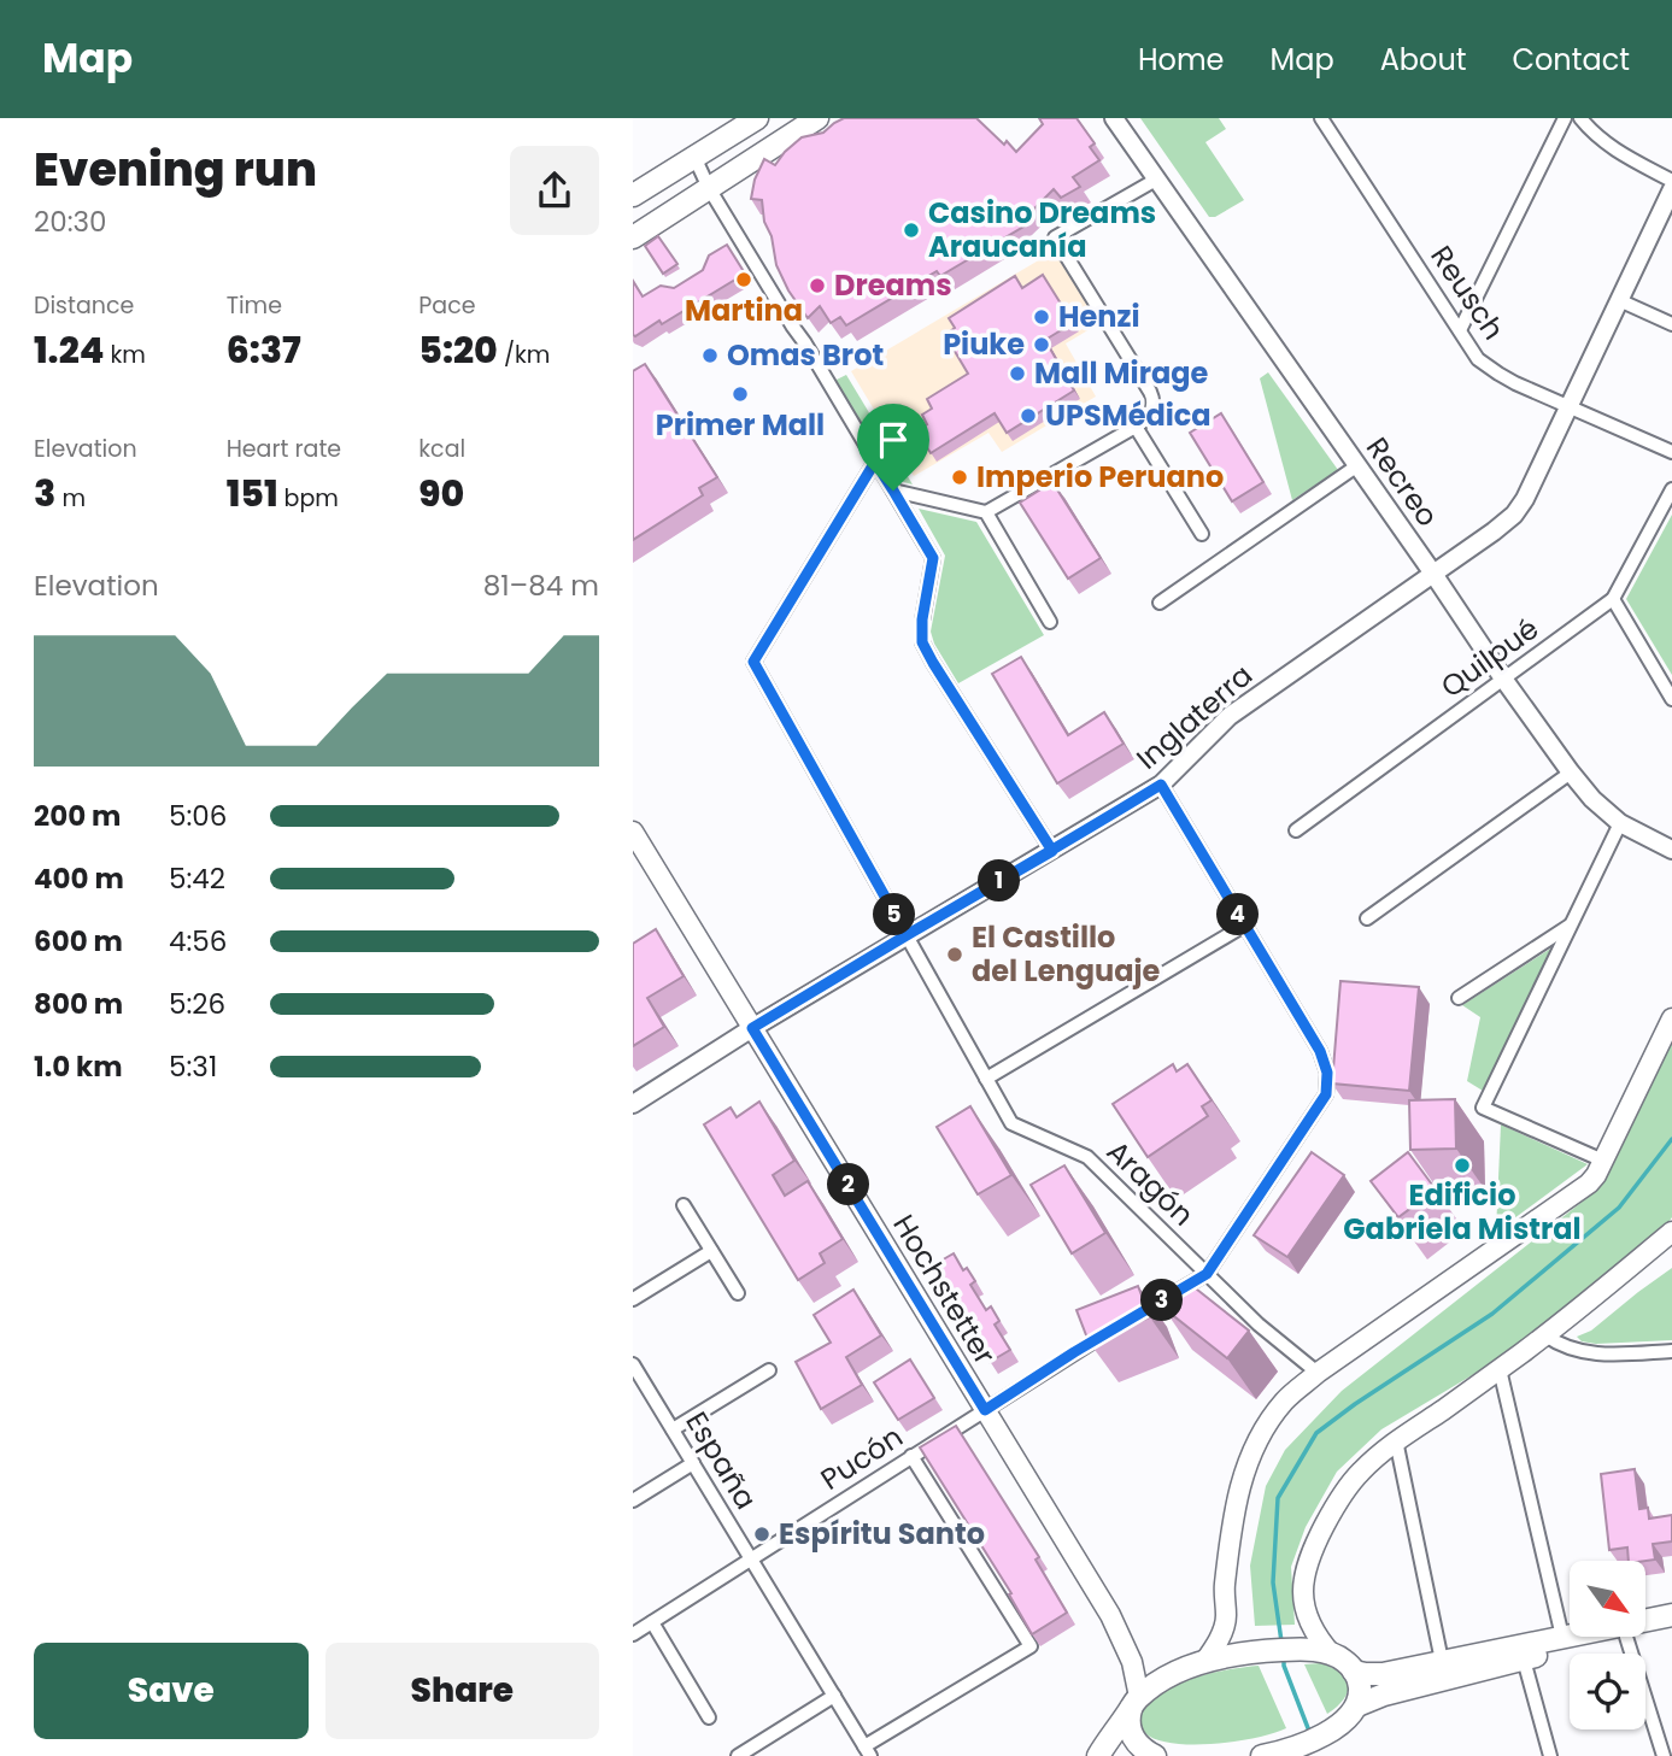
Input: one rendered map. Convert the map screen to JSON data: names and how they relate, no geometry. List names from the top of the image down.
{
  "streets": {
    "main road": ["Hochstetter"],
    "street": [
      "Reusch",
      "Recreo",
      "Quilpué",
      "Inglaterra",
      "Aragón",
      "Pucón",
      "España"
    ]
  },
  "crossings": [
    ["Reusch", "Inglaterra"],
    ["Recreo", "Quilpué"],
    ["Recreo", "Inglaterra"],
    ["Inglaterra", "Aragón"],
    ["Inglaterra", "Hochstetter"],
    ["Hochstetter", "Pucón"],
    ["Pucón", "España"]
  ],
  "places": [
    "Casino Dreams Araucanía",
    "Martina",
    "Dreams",
    "Henzi",
    "Piuke",
    "Omas Brot",
    "Mall Mirage",
    "Primer Mall",
    "UPSMédica",
    "Imperio Peruano",
    "El Castillo del Lenguaje",
    "Edificio Gabriela Mistral",
    "Espíritu Santo"
  ],
  "north": "bottom right",
  "page": {
    "header": "Map",
    "nav": [
      "Home",
      "Map",
      "About",
      "Contact"
    ],
    "heading": ["Evening run", "20:30"],
    "stats": [
      ["Distance", "1.24 km"],
      ["Time", "6:37"],
      ["Pace", "5:20 /km"],
      ["Elevation", "3 m"],
      ["Heart rate", "151 bpm"],
      ["kcal", "90"]
    ],
    "chart": ["Elevation", "81–84 m"],
    "list": [
      {
        "name": "200 m",
        "note": "5:06"
      },
      {
        "name": "400 m",
        "note": "5:42"
      },
      {
        "name": "600 m",
        "note": "4:56"
      },
      {
        "name": "800 m",
        "note": "5:26"
      },
      {
        "name": "1.0 km",
        "note": "5:31"
      }
    ],
    "pins": [
      "1",
      "4",
      "5",
      "2",
      "3"
    ],
    "buttons": ["Save", "Share"]
  }
}
